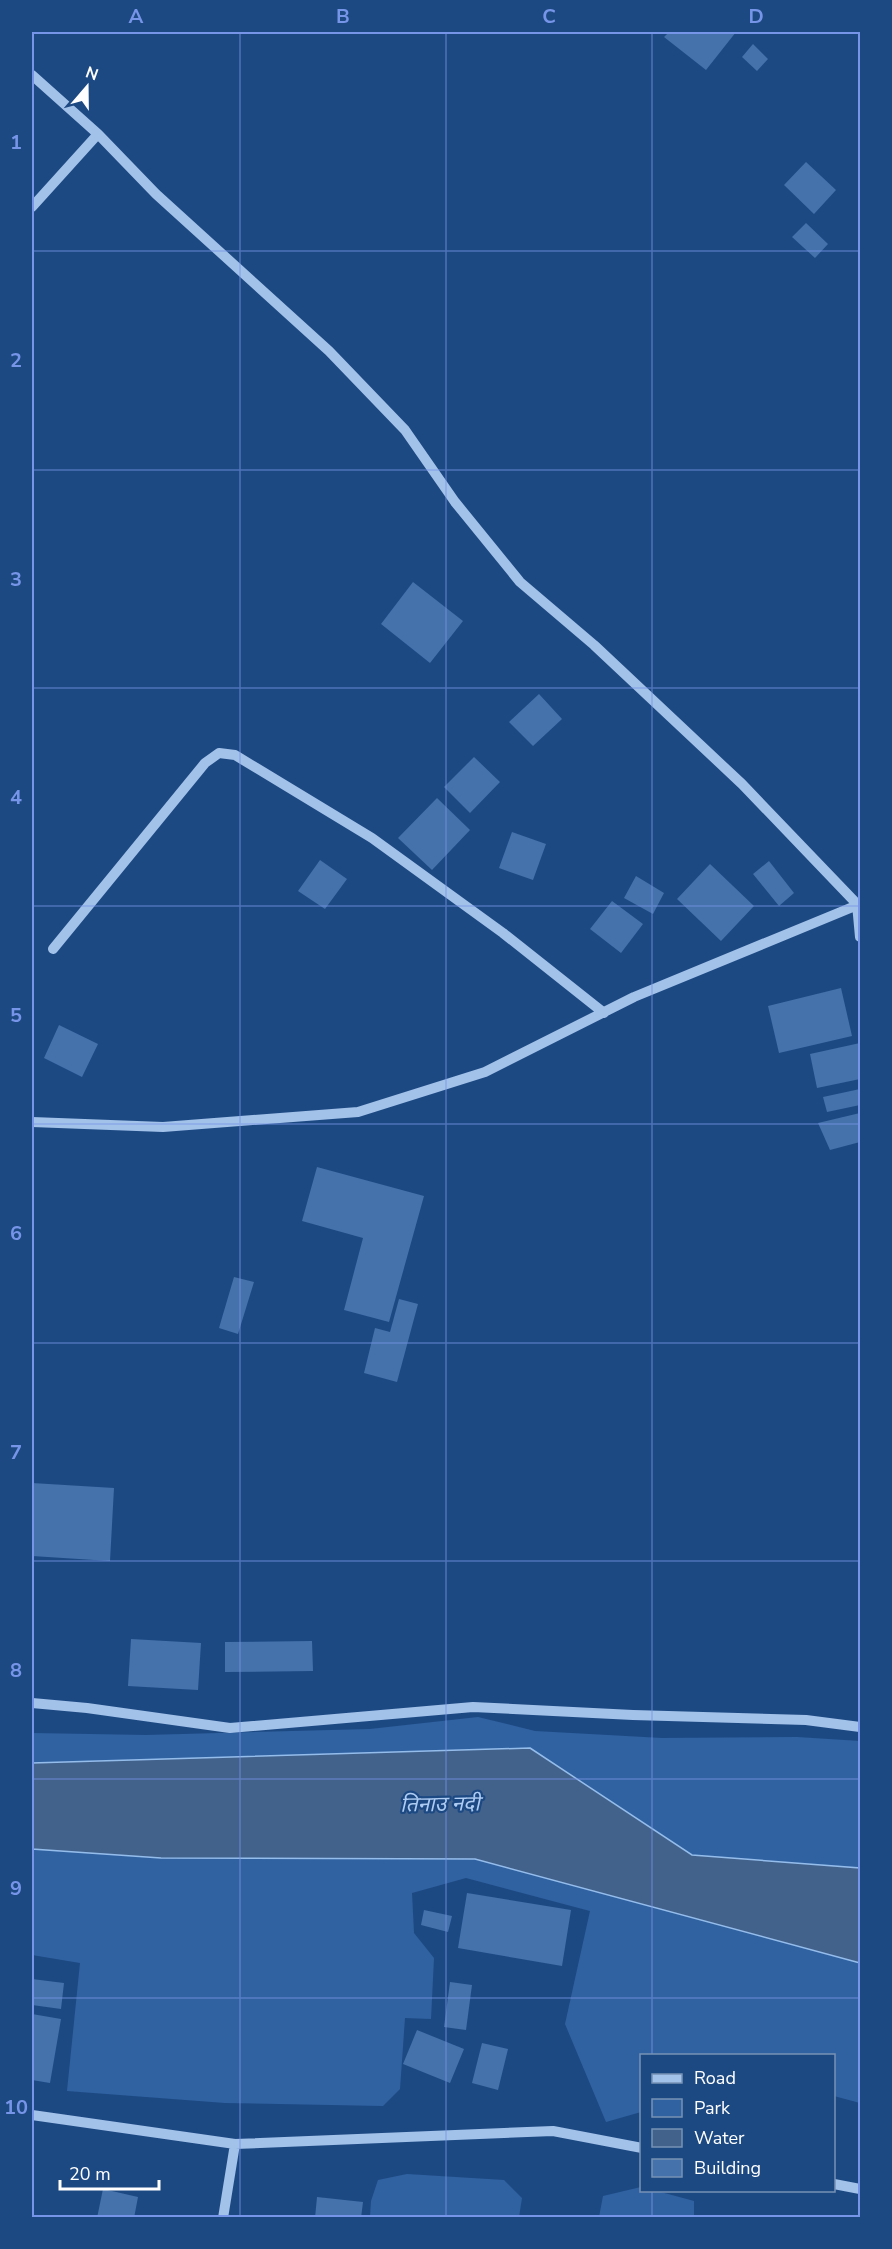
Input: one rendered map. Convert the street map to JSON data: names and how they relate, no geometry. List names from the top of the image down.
{
  "water": ["तिनाउ नदी"],
  "legend": [
    "Road",
    "Park",
    "Water",
    "Building"
  ],
  "scale_bar": "20 m",
  "north": "top",
  "grid": {
    "columns": [
      "A",
      "B",
      "C",
      "D"
    ],
    "rows": [
      "1",
      "2",
      "3",
      "4",
      "5",
      "6",
      "7",
      "8",
      "9",
      "10"
    ]
  }
}
